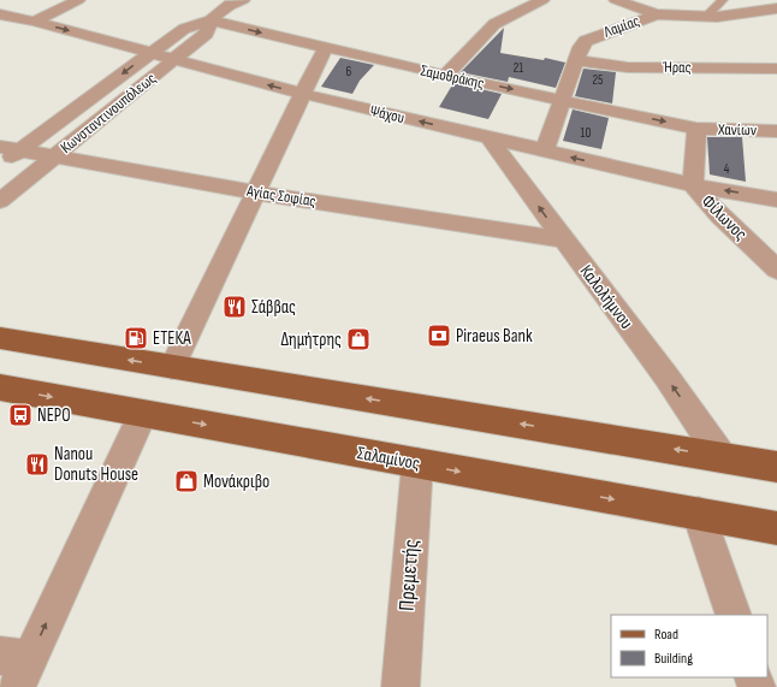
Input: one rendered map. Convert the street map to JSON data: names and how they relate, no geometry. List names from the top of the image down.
{
  "streets": {
    "main road": ["Σαλαμίνος"],
    "street": [
      "Λαμίας",
      "Ήρας",
      "Σαμοθράκης",
      "Κωνσταντινουπόλεως",
      "Ψάχου",
      "Χανίων",
      "Αγίας Σοφίας",
      "Φίλωνος",
      "Καλολήμνου",
      "Πρεμετής"
    ]
  },
  "crossings": [
    ["Λαμίας", "Ήρας"],
    ["Λαμίας", "Σαμοθράκης"],
    ["Λαμίας", "Ψάχου"],
    ["Σαμοθράκης", "Κωνσταντινουπόλεως"],
    ["Σαμοθράκης", "Χανίων"],
    ["Σαμοθράκης", "Φίλωνος"],
    ["Κωνσταντινουπόλεως", "Ψάχου"],
    ["Κωνσταντινουπόλεως", "Αγίας Σοφίας"],
    ["Ψάχου", "Φίλωνος"],
    ["Ψάχου", "Καλολήμνου"],
    ["Χανίων", "Φίλωνος"],
    ["Αγίας Σοφίας", "Καλολήμνου"],
    ["Σαλαμίνος", "Πρεμετής"]
  ],
  "one_way": ["Σαμοθράκης", "Καλολήμνου"],
  "places": {
    "restaurant": ["Σάββας", "Nanou Donuts House"],
    "bank": ["Piraeus Bank"],
    "fuel station": ["ΕΤΕΚΑ"],
    "shop": ["Δημήτρης", "Μονάκριβο"],
    "bus stop": ["ΝΕΡΟ"]
  },
  "house_numbers": [
    "21",
    "6",
    "25",
    "10",
    "4"
  ],
  "legend": ["Road", "Building"]
}
